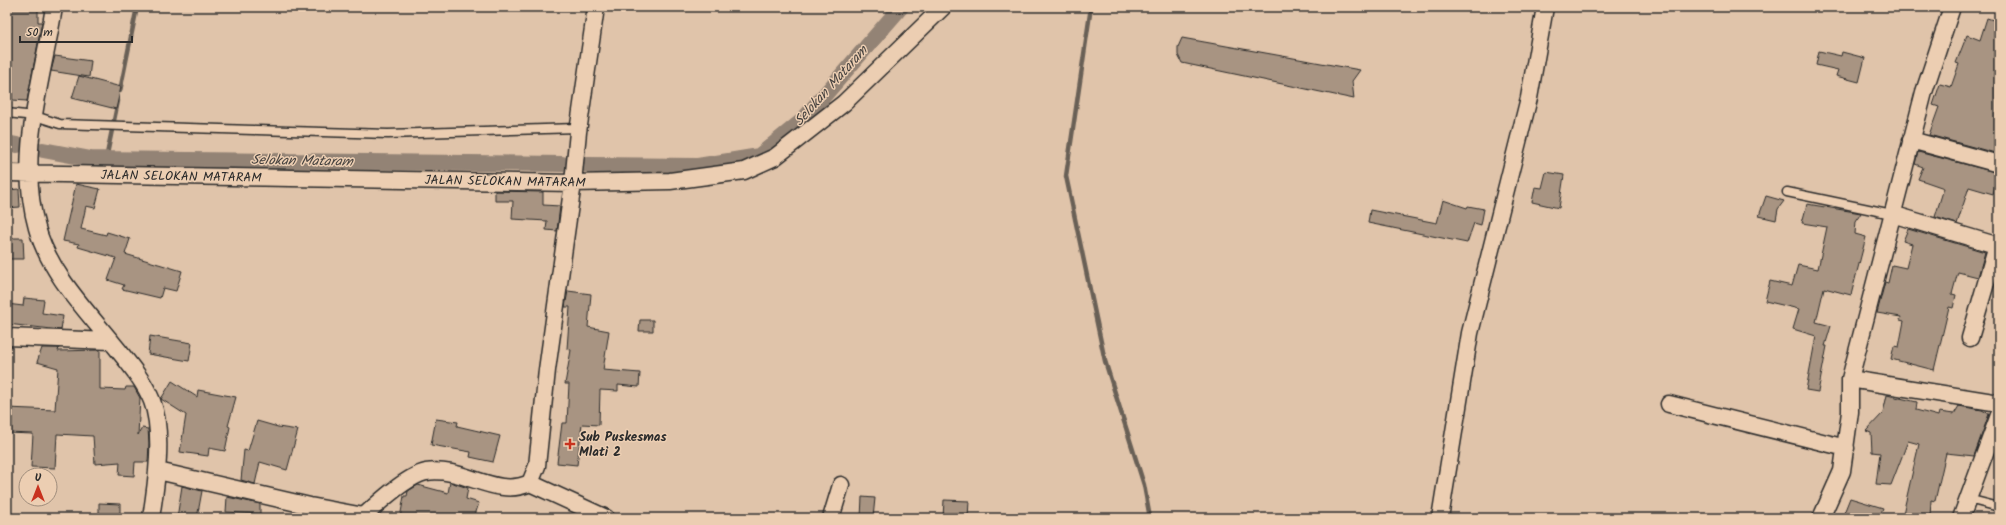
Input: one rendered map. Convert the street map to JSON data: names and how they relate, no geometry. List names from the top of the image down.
{
  "streets": {
    "street": ["JALAN SELOKAN MATARAM"]
  },
  "water": ["Selokan Mataram"],
  "places": {
    "health": ["Sub Puskesmas Mlati 2"]
  },
  "scale_bar": "50 m",
  "north": "top"
}
